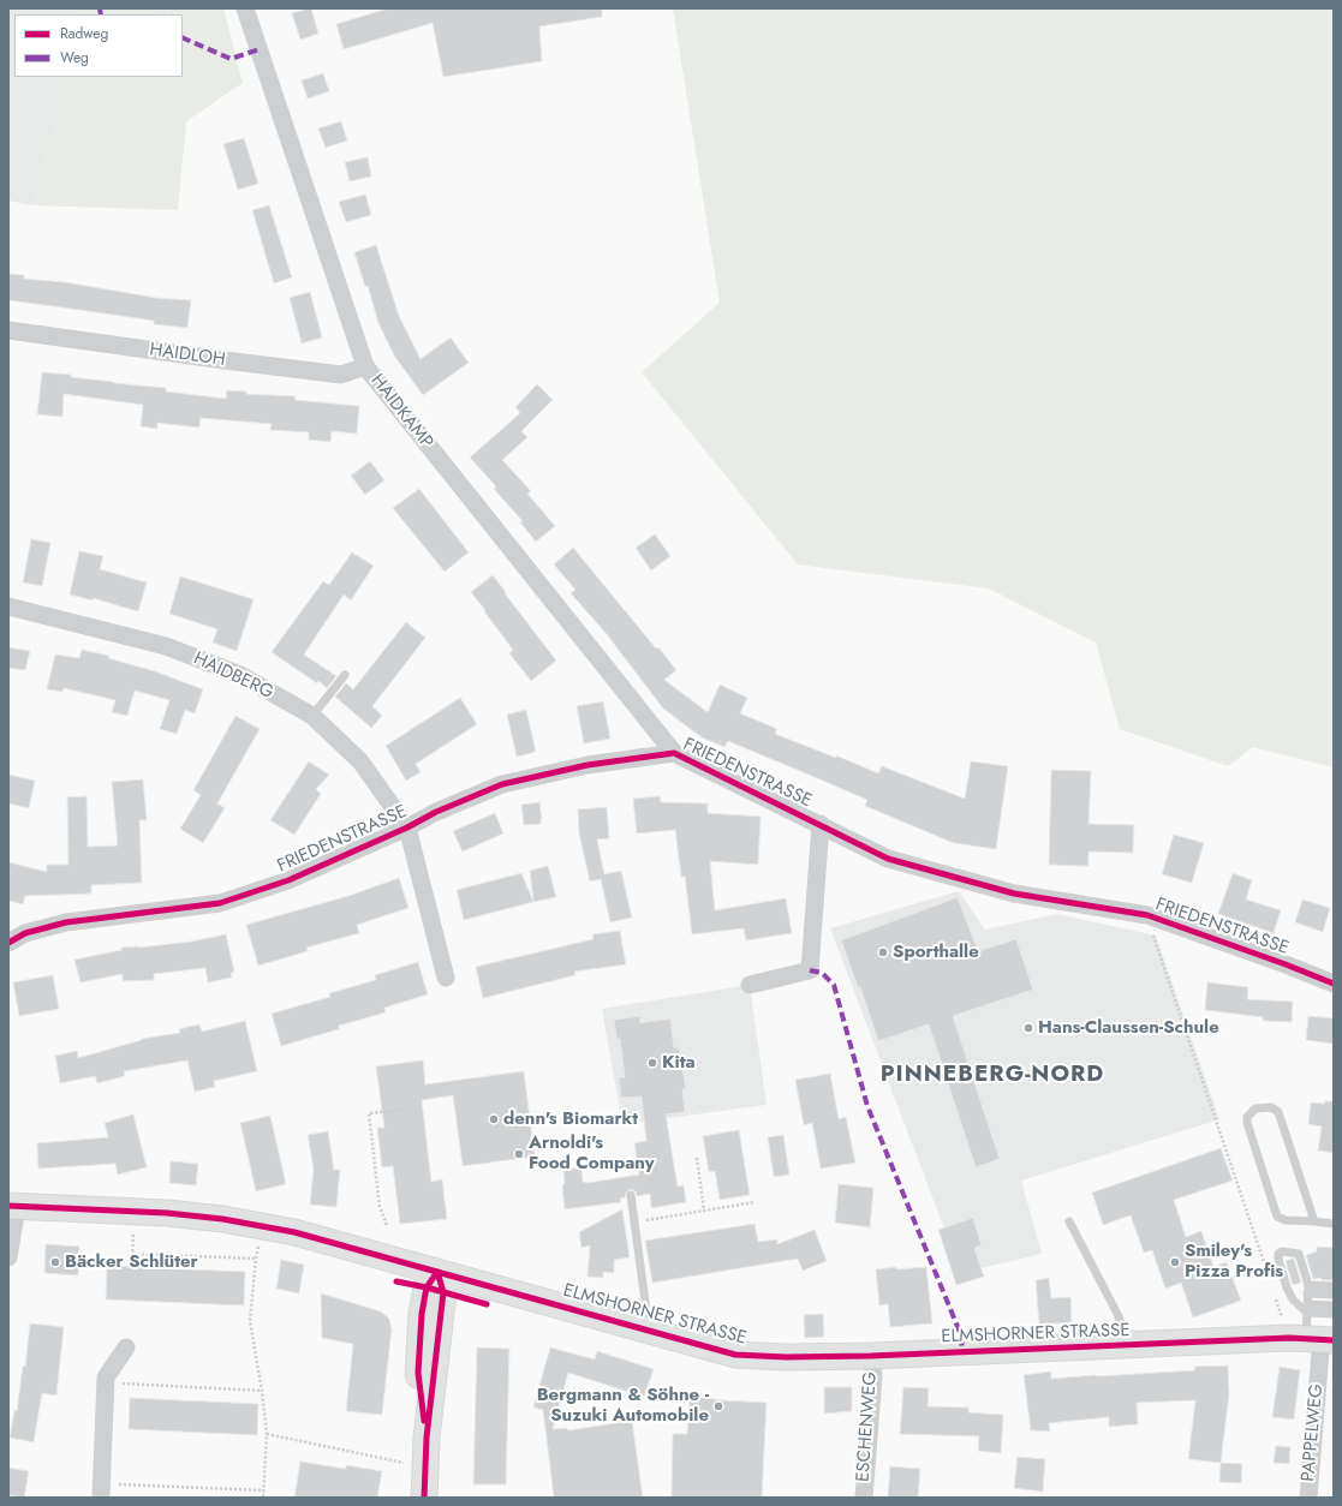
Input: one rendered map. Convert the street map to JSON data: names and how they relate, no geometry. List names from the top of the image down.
{
  "streets": {
    "main road": ["ELMSHORNER STRASSE"],
    "street": [
      "HAIDLOH",
      "HAIDKAMP",
      "HAIDBERG",
      "FRIEDENSTRASSE",
      "ESCHENWEG",
      "PAPPELWEG"
    ]
  },
  "crossings": [
    ["HAIDLOH", "HAIDKAMP"],
    ["HAIDKAMP", "FRIEDENSTRASSE"],
    ["HAIDBERG", "FRIEDENSTRASSE"],
    ["ELMSHORNER STRASSE", "ESCHENWEG"],
    ["ELMSHORNER STRASSE", "PAPPELWEG"]
  ],
  "districts": ["PINNEBERG-NORD"],
  "places": [
    "Sporthalle",
    "Hans-Claussen-Schule",
    "Kita",
    "denn's Biomarkt",
    "Arnoldi's Food Company",
    "Bäcker Schlüter",
    "Smiley's Pizza Profis",
    "Bergmann & Söhne - Suzuki Automobile"
  ],
  "legend": ["Radweg", "Weg"]
}
